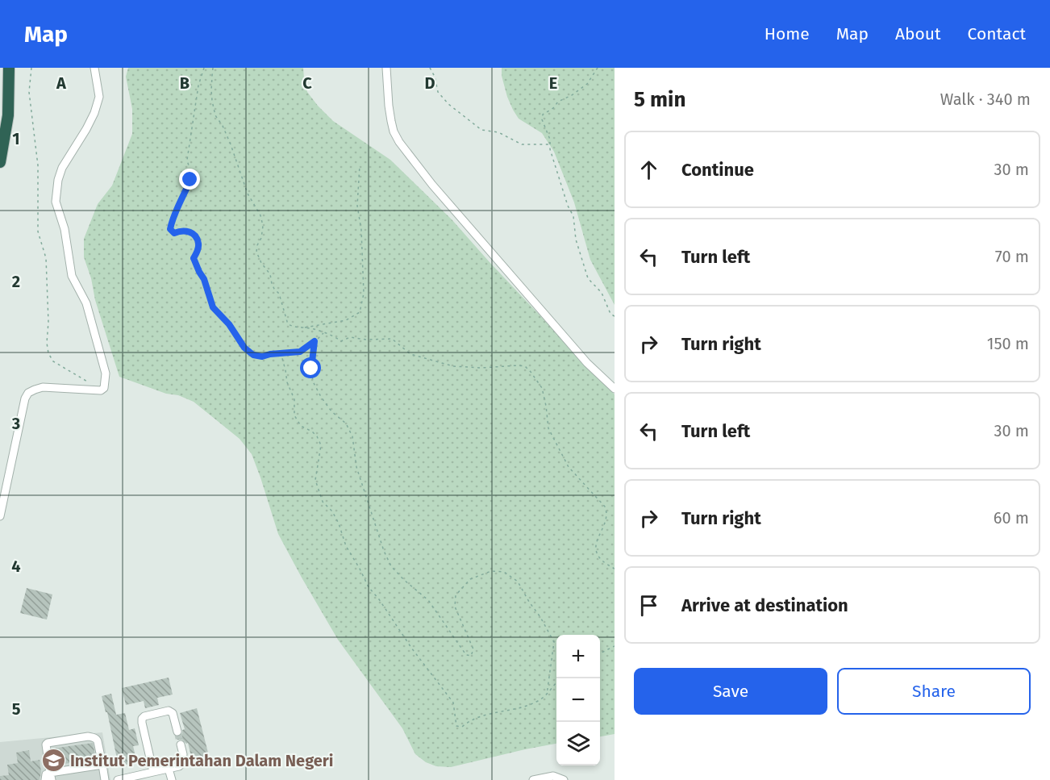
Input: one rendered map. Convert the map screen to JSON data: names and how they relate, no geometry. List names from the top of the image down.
{
  "places": {
    "school or university": ["Institut Pemerintahan Dalam Negeri"]
  },
  "page": {
    "header": "Map",
    "nav": [
      "Home",
      "Map",
      "About",
      "Contact"
    ],
    "heading": ["5 min", "Walk · 340 m"],
    "list": [
      ["Continue", "30 m"],
      ["Turn left", "70 m"],
      ["Turn right", "150 m"],
      ["Turn left", "30 m"],
      ["Turn right", "60 m"],
      "Arrive at destination"
    ],
    "map_buttons": ["+", "−"],
    "buttons": ["Save", "Share"]
  },
  "grid": {
    "columns": [
      "A",
      "B",
      "C",
      "D",
      "E"
    ],
    "rows": [
      "1",
      "2",
      "3",
      "4",
      "5"
    ]
  }
}
